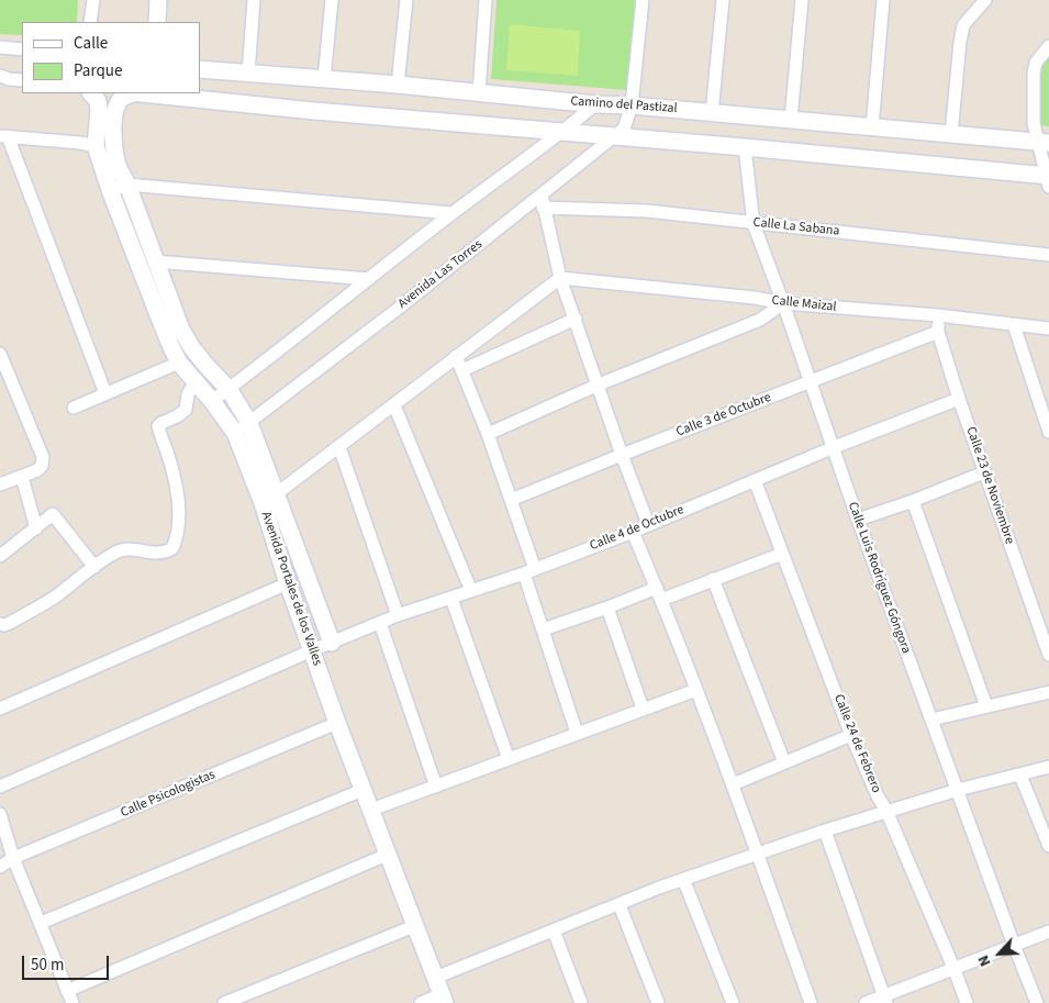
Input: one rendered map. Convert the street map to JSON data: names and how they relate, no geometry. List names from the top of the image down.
{
  "streets": {
    "street": [
      "Camino del Pastizal",
      "Calle La Sabana",
      "Avenida Las Torres",
      "Calle Maizal",
      "Calle 3 de Octubre",
      "Calle 23 de Noviembre",
      "Calle 4 de Octubre",
      "Calle Luis Rodríguez Góngora",
      "Avenida Portales de los Valles",
      "Calle 24 de Febrero",
      "Calle Psicologistas"
    ]
  },
  "crossings": [
    ["Camino del Pastizal", "Avenida Las Torres"],
    ["Calle La Sabana", "Avenida Las Torres"],
    ["Calle La Sabana", "Calle Luis Rodríguez Góngora"],
    ["Avenida Las Torres", "Avenida Portales de los Valles"],
    ["Calle Maizal", "Calle 23 de Noviembre"],
    ["Calle Maizal", "Calle Luis Rodríguez Góngora"],
    ["Calle 3 de Octubre", "Calle 23 de Noviembre"],
    ["Calle 3 de Octubre", "Calle Luis Rodríguez Góngora"],
    ["Calle 23 de Noviembre", "Calle 4 de Octubre"],
    ["Calle 4 de Octubre", "Calle Luis Rodríguez Góngora"],
    ["Calle 4 de Octubre", "Avenida Portales de los Valles"],
    ["Calle 4 de Octubre", "Calle 24 de Febrero"],
    ["Avenida Portales de los Valles", "Calle Psicologistas"]
  ],
  "legend": ["Calle", "Parque"],
  "scale_bar": "50 m",
  "north": "bottom left"
}
